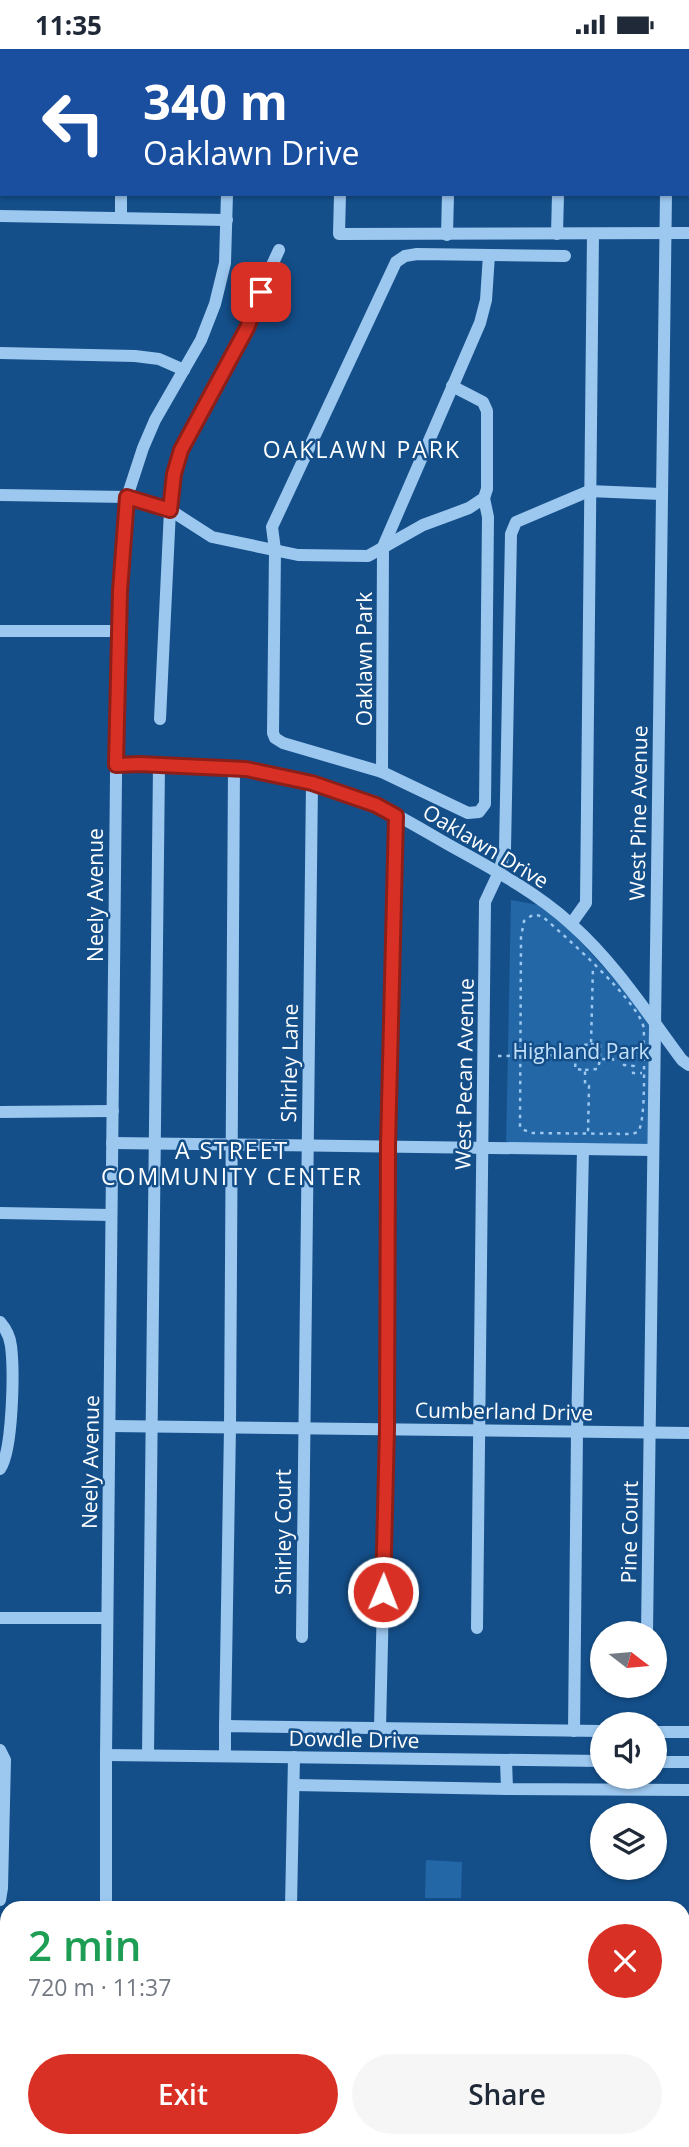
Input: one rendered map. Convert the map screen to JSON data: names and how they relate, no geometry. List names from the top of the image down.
{
  "streets": {
    "street": [
      "Oaklawn Park",
      "West Pine Avenue",
      "Oaklawn Drive",
      "Neely Avenue",
      "Shirley Lane",
      "West Pecan Avenue",
      "Cumberland Drive",
      "Shirley Court",
      "Pine Court",
      "Dowdle Drive"
    ]
  },
  "crossings": [
    ["West Pine Avenue", "Oaklawn Drive"],
    ["West Pine Avenue", "Cumberland Drive"],
    ["West Pine Avenue", "Pine Court"],
    ["Oaklawn Drive", "Neely Avenue"],
    ["Oaklawn Drive", "Shirley Lane"],
    ["Oaklawn Drive", "West Pecan Avenue"],
    ["Neely Avenue", "Cumberland Drive"],
    ["Neely Avenue", "Dowdle Drive"],
    ["Shirley Lane", "Cumberland Drive"],
    ["Shirley Lane", "Shirley Court"],
    ["West Pecan Avenue", "Cumberland Drive"],
    ["Cumberland Drive", "Shirley Court"],
    ["Cumberland Drive", "Pine Court"]
  ],
  "districts": ["OAKLAWN PARK", "A STREET COMMUNITY CENTER"],
  "parks": ["Highland Park"],
  "north": "right",
  "page": {
    "status": "11:35",
    "turn": ["340 m", "Oaklawn Drive"],
    "heading": ["2 min", "720 m · 11:37"],
    "buttons": ["Exit", "Share"]
  }
}
